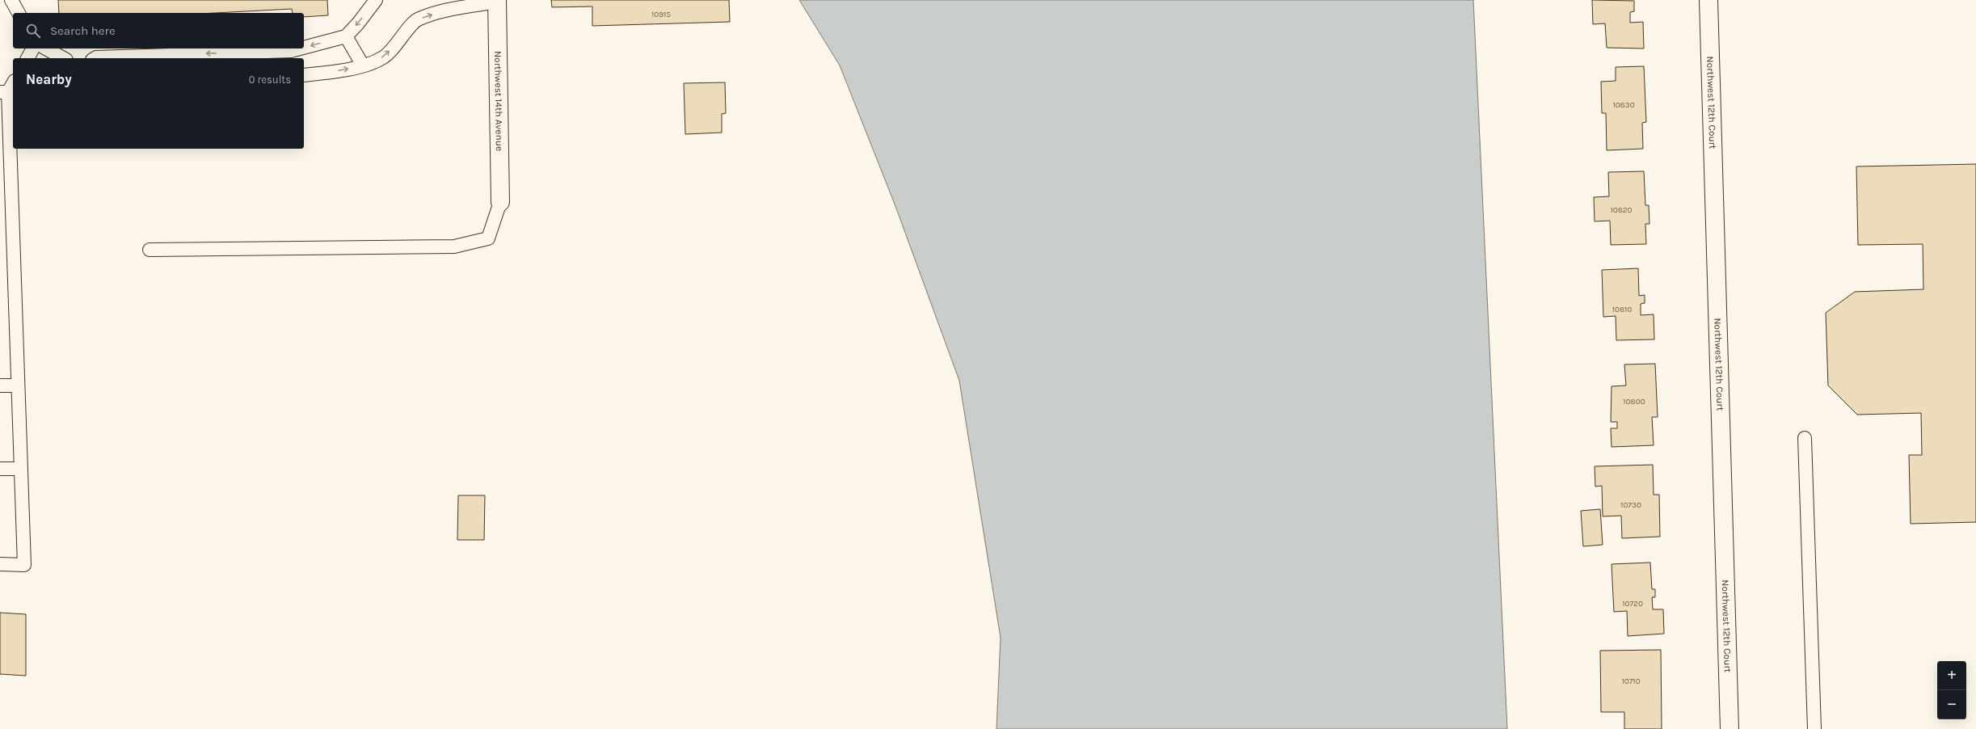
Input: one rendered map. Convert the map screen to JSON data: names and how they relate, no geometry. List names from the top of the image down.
{
  "streets": {
    "street": ["Northwest 14th Avenue", "Northwest 12th Court"]
  },
  "house_numbers": [
    "10915",
    "10830",
    "10820",
    "10810",
    "10800",
    "10730",
    "10720",
    "10710"
  ],
  "page": {
    "search": "Search here",
    "heading": ["Nearby", "0 results"],
    "map_buttons": ["+", "−"]
  }
}
